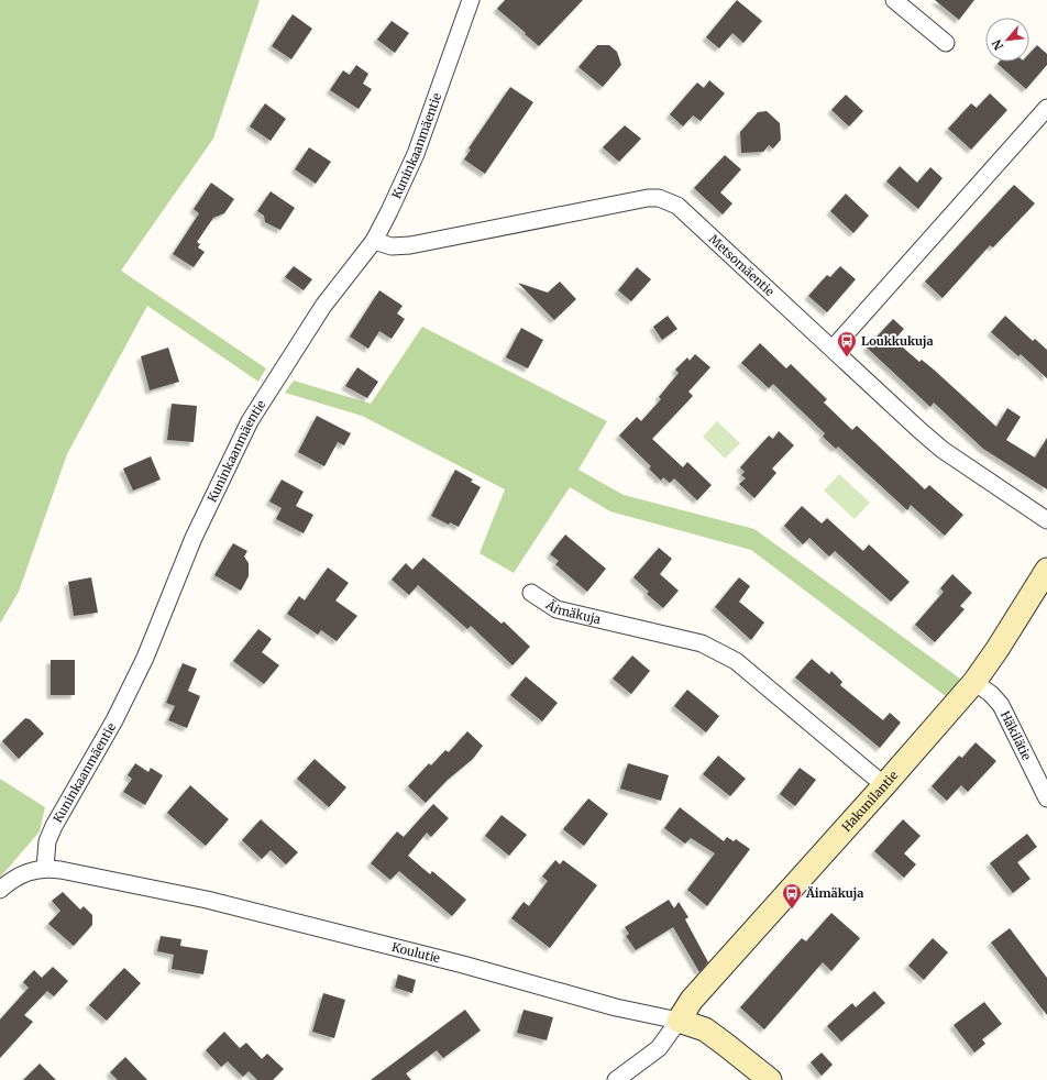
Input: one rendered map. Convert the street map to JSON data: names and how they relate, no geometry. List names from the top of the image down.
{
  "streets": {
    "street": [
      "Kuninkaanmäentie",
      "Metsomäentie",
      "Äimäkuja",
      "Häkilätie",
      "Hakunilantie",
      "Koulutie"
    ]
  },
  "crossings": [
    ["Kuninkaanmäentie", "Metsomäentie"],
    ["Kuninkaanmäentie", "Koulutie"],
    ["Äimäkuja", "Hakunilantie"],
    ["Häkilätie", "Hakunilantie"],
    ["Hakunilantie", "Koulutie"]
  ],
  "places": {
    "bus stop": ["Loukkukuja", "Äimäkuja"]
  },
  "north": "bottom left"
}
